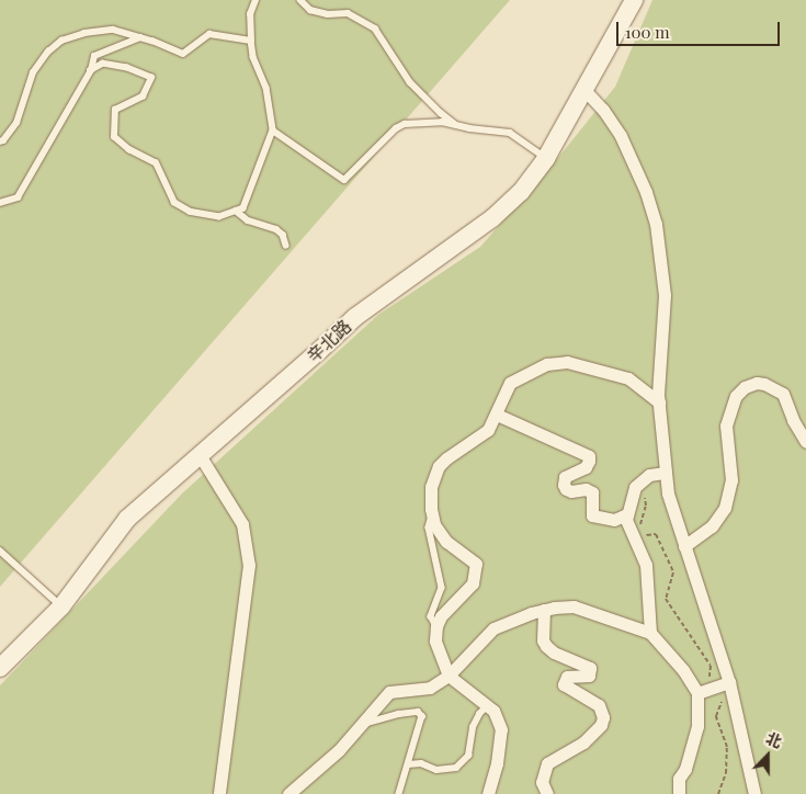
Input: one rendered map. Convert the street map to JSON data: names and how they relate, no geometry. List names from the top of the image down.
{
  "streets": {
    "main road": ["辛北路"]
  },
  "scale_bar": "100 m",
  "north": "top"
}
